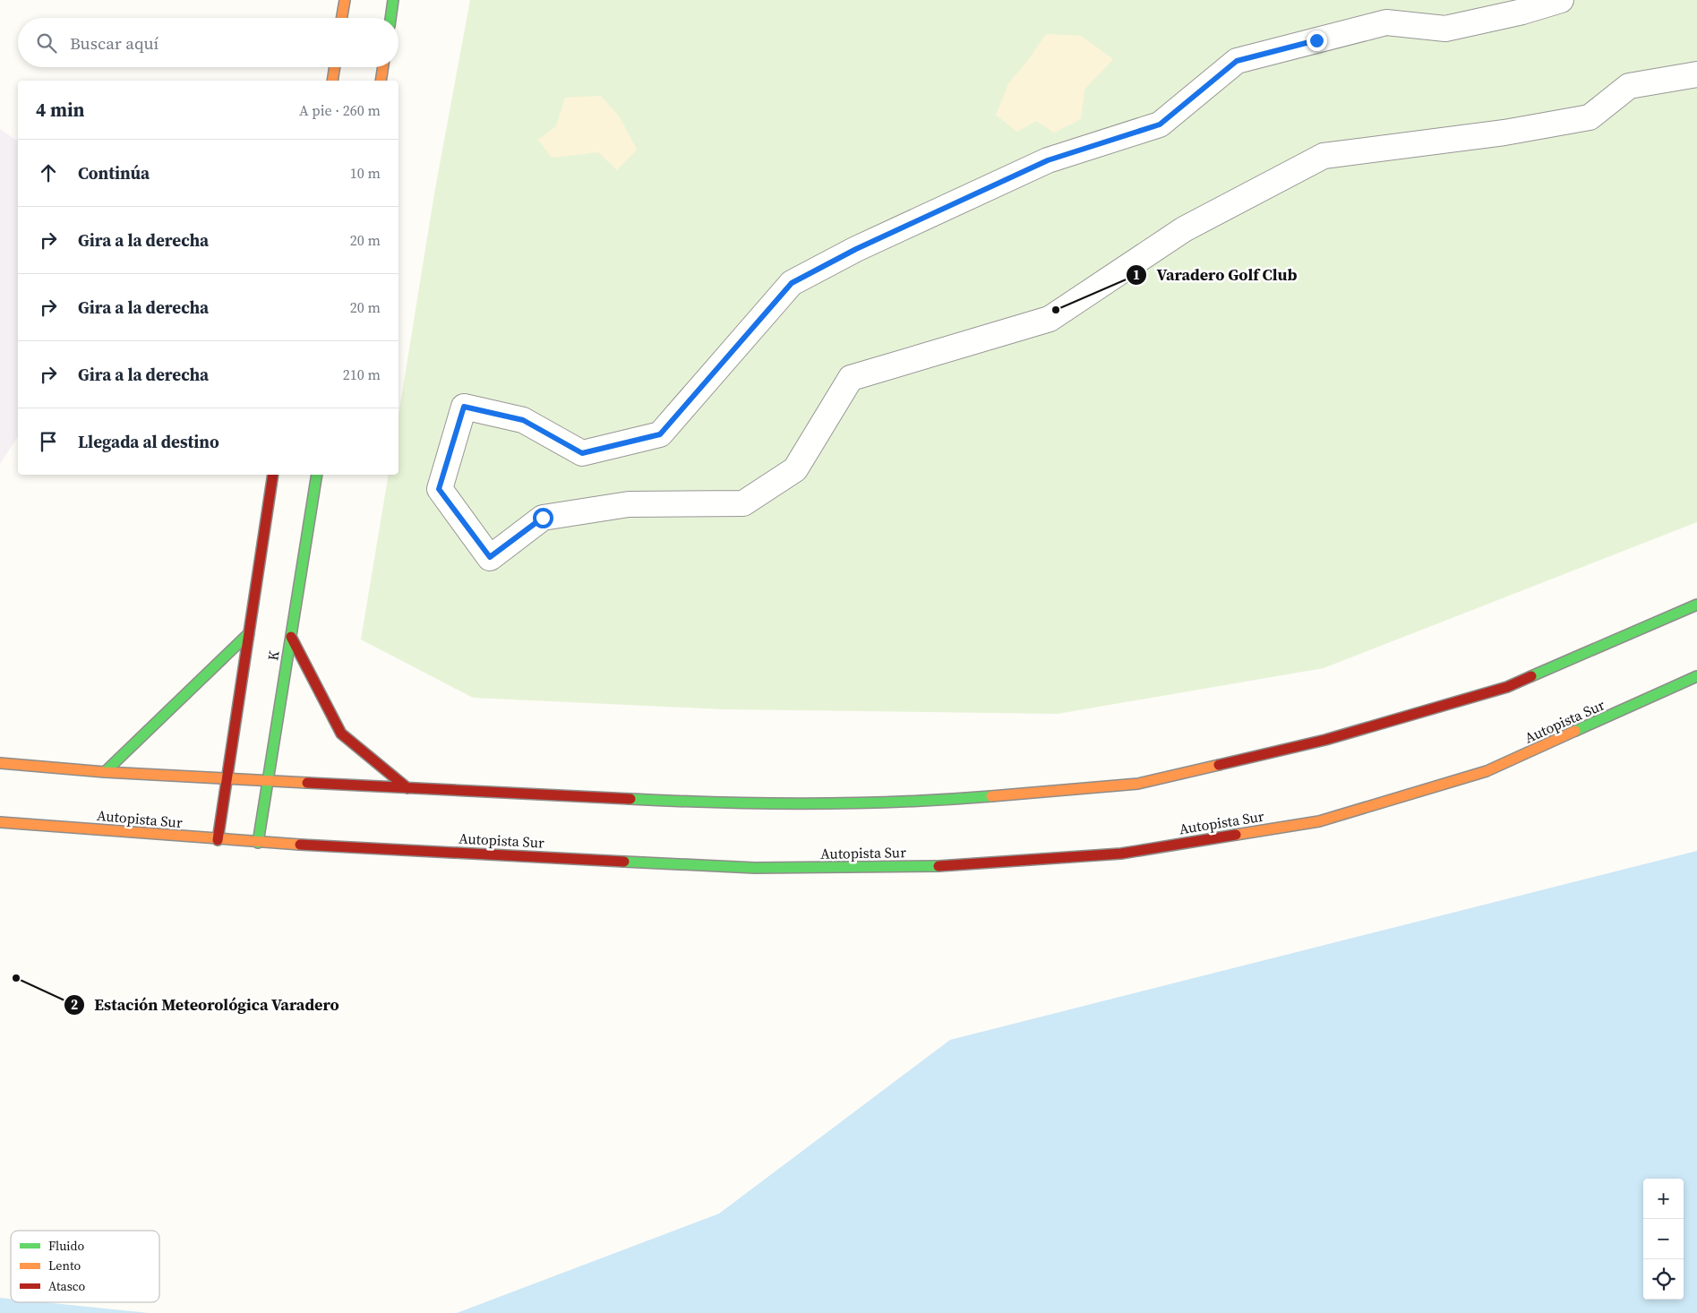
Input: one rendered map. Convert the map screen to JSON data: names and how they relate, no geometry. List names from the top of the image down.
{
  "streets": {
    "main road": ["K", "Autopista Sur"]
  },
  "crossings": [
    ["K", "Autopista Sur"]
  ],
  "places": ["Varadero Golf Club", "Estación Meteorológica Varadero"],
  "legend": ["Fluido", "Lento", "Atasco"],
  "page": {
    "search": "Buscar aquí",
    "heading": ["4 min", "A pie · 260 m"],
    "list": [
      ["Continúa", "10 m"],
      ["Gira a la derecha", "20 m"],
      ["Gira a la derecha", "20 m"],
      ["Gira a la derecha", "210 m"],
      "Llegada al destino"
    ],
    "map_buttons": ["+", "−"]
  }
}
